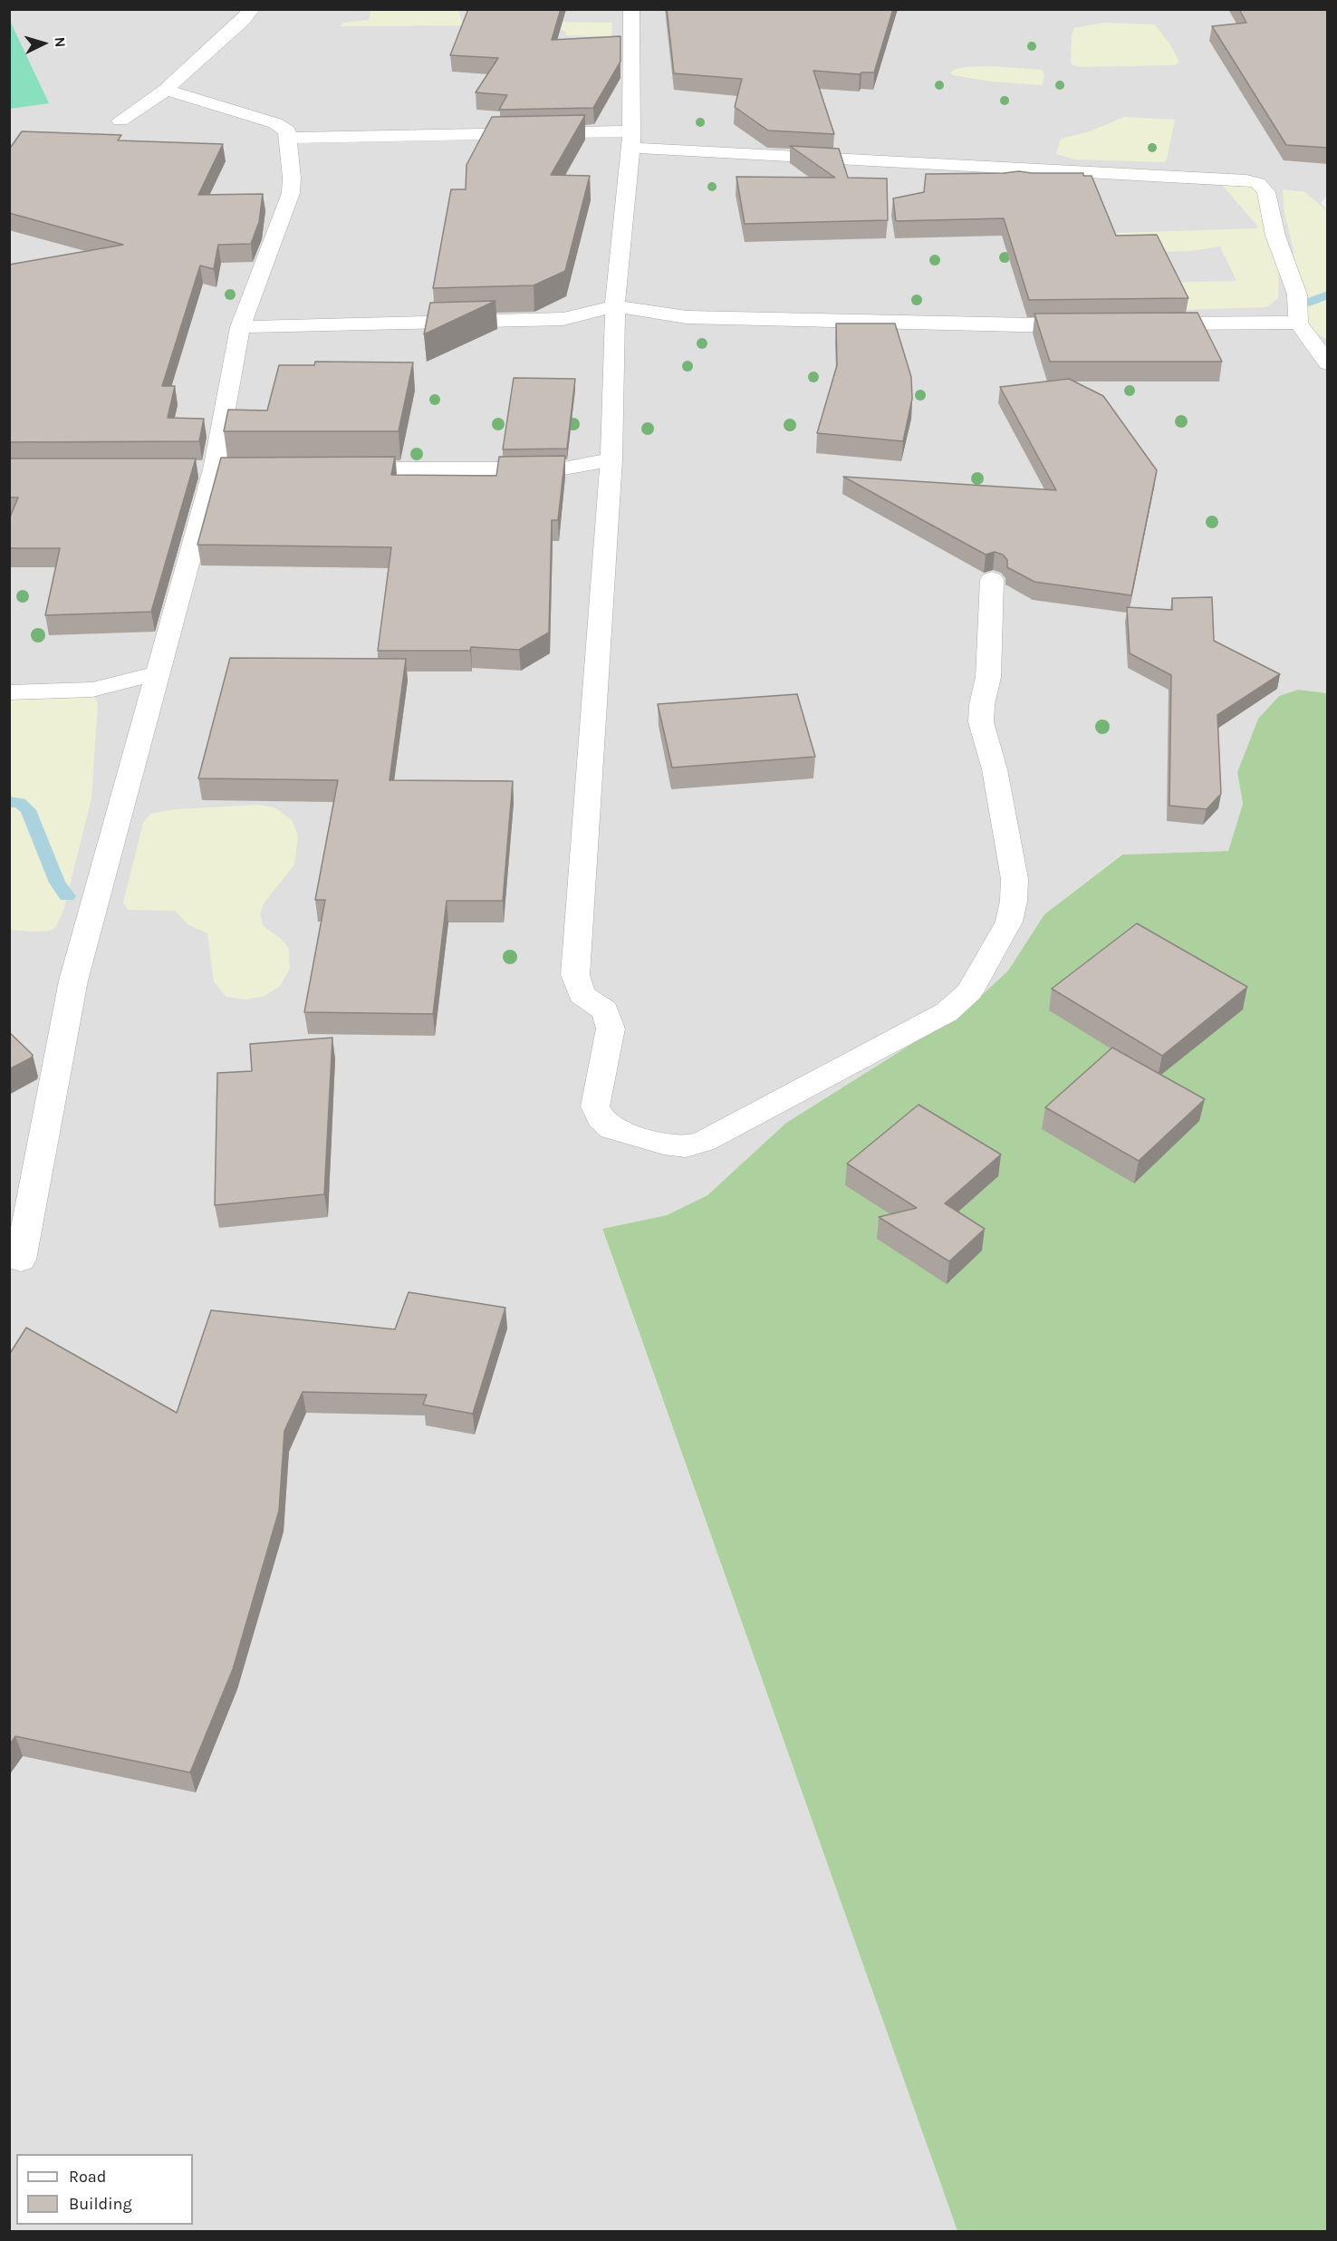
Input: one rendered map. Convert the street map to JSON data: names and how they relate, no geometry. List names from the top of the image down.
{
  "legend": ["Road", "Building"],
  "north": "right"
}
